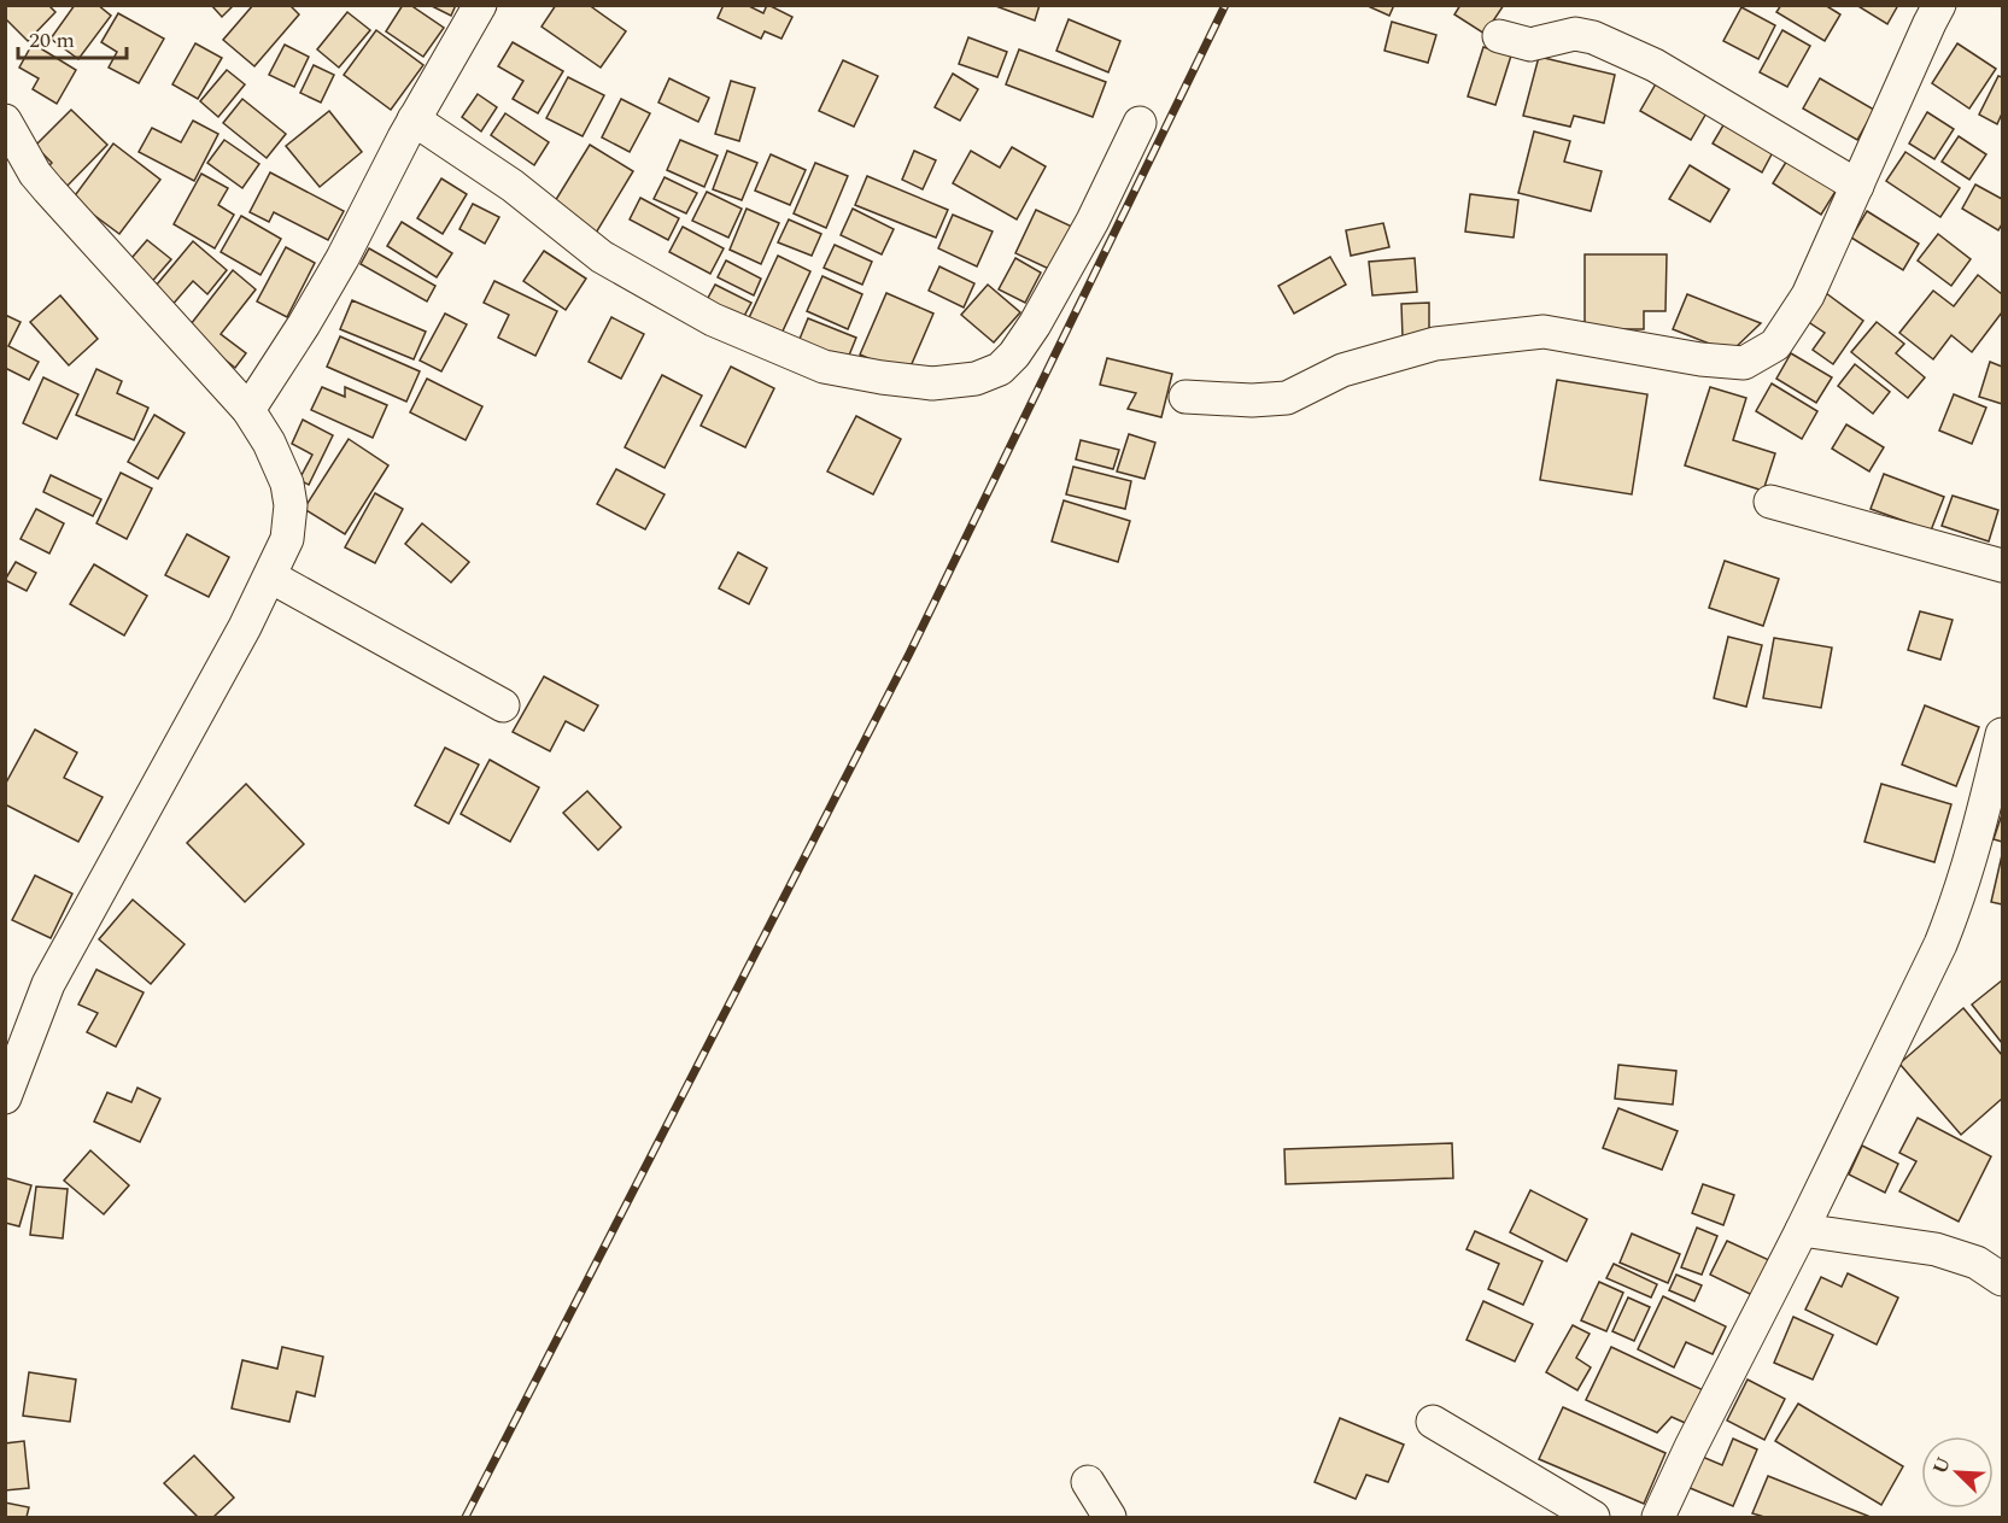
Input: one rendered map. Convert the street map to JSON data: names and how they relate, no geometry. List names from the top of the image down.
{
  "scale_bar": "20 m",
  "north": "top left"
}
